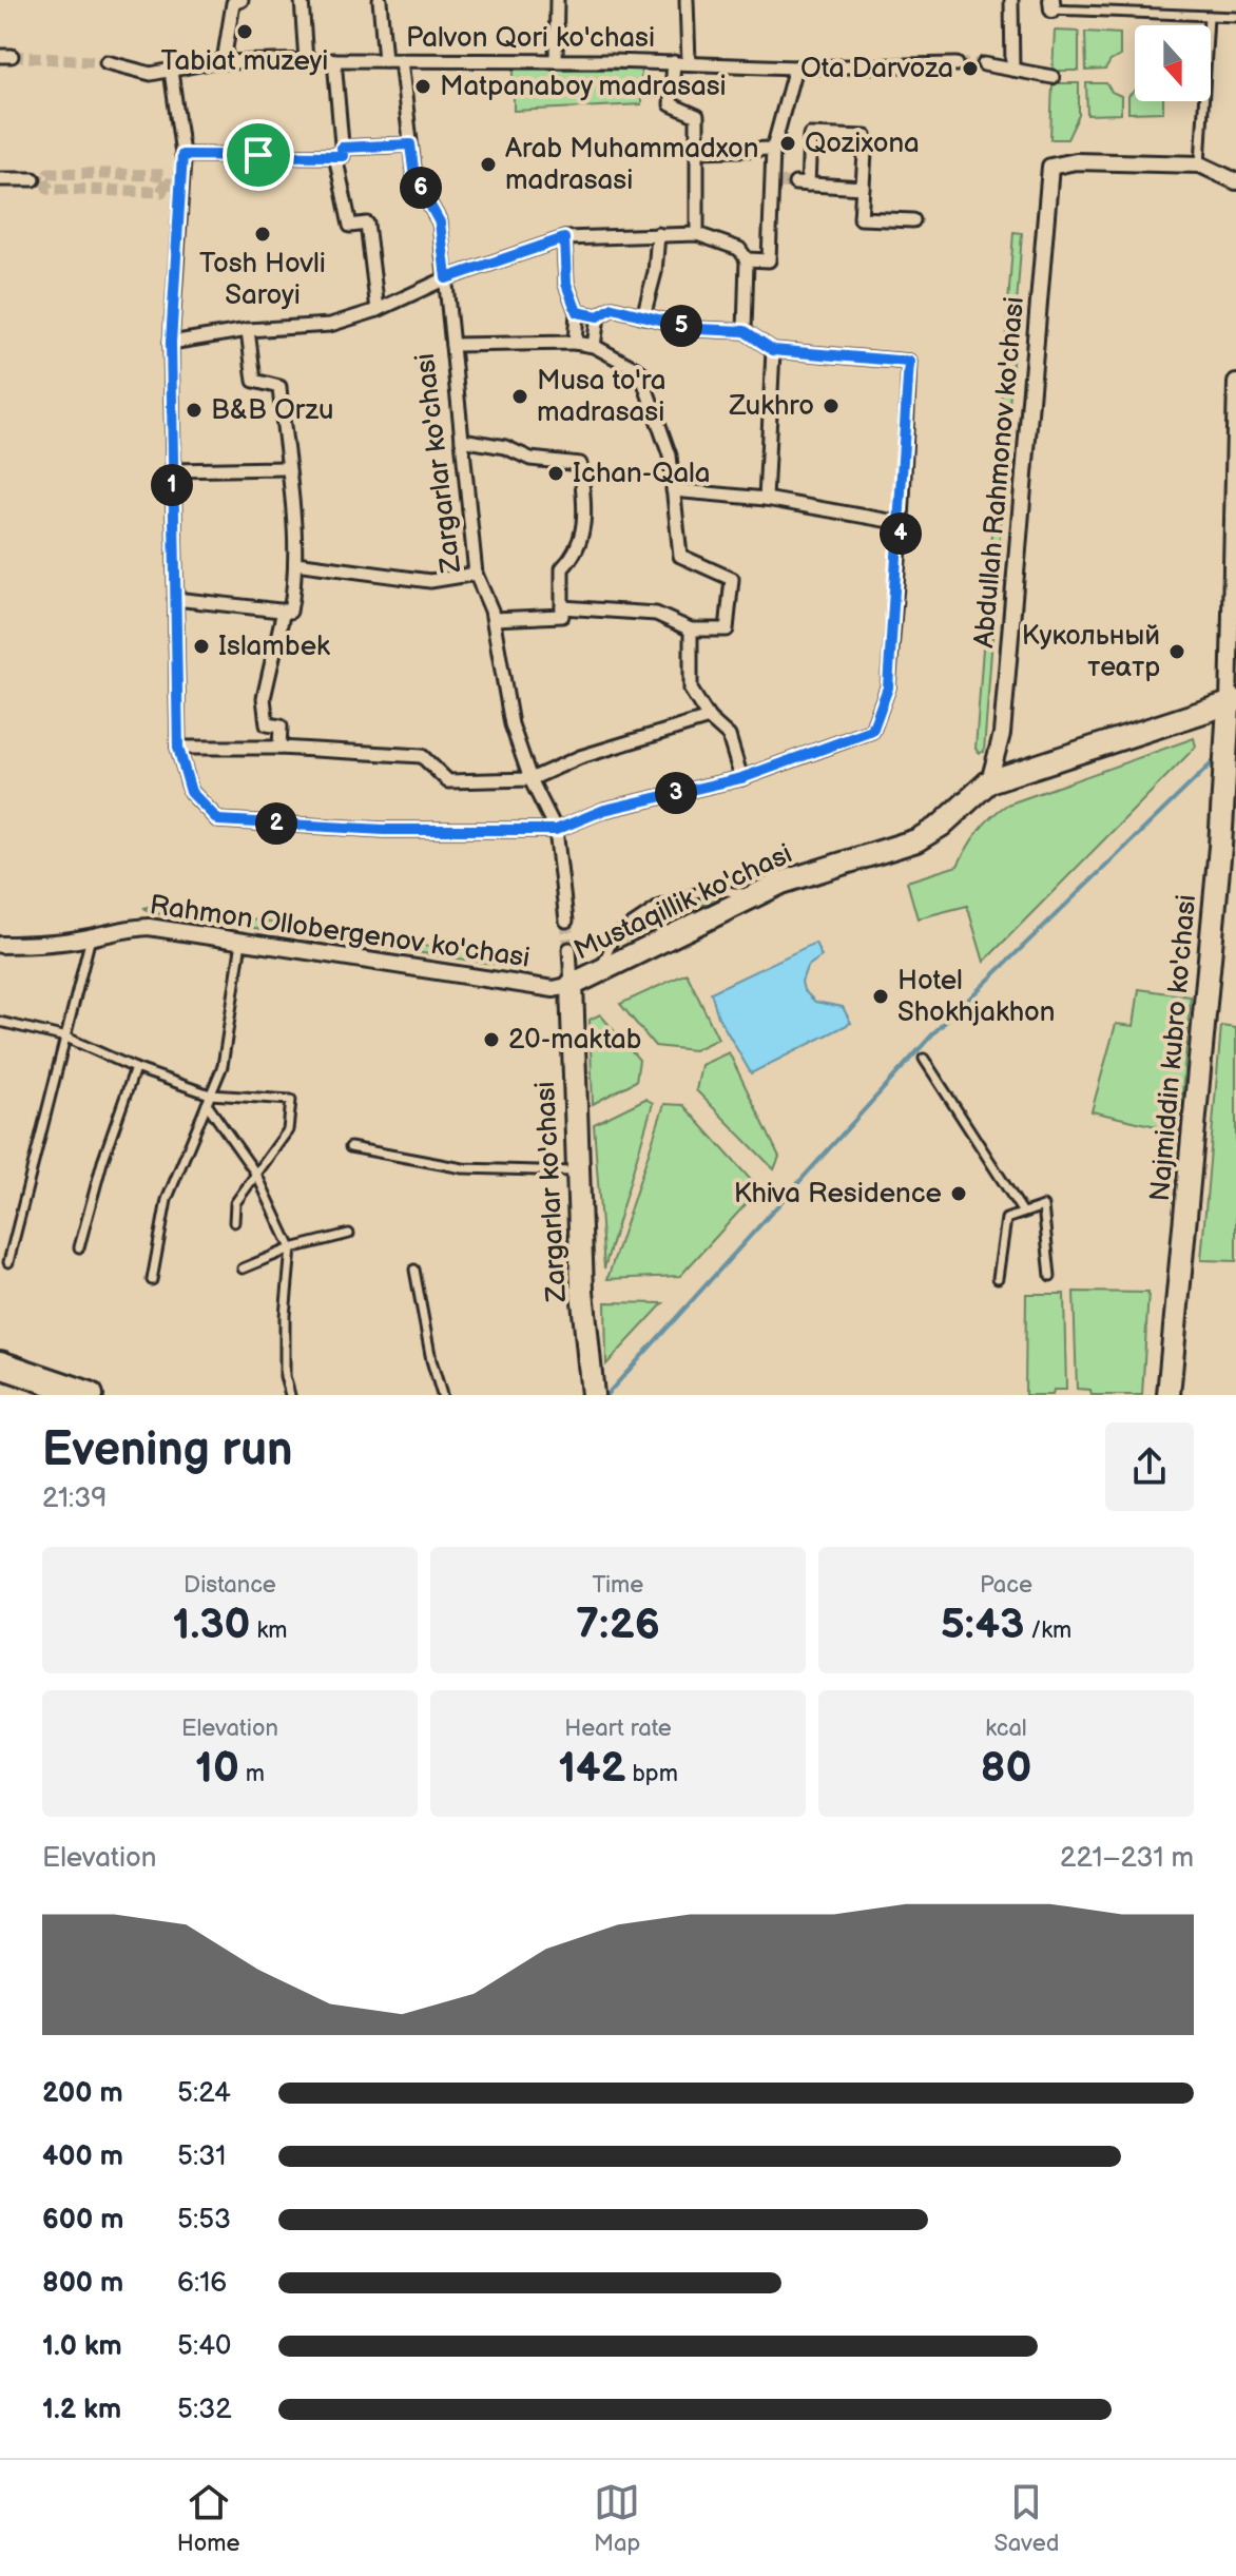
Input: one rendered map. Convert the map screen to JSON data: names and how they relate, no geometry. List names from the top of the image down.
{
  "streets": {
    "main road": ["Zargarlar ko'chasi", "Mustaqillik ko'chasi", "Najmiddin kubro ko'chasi"],
    "street": ["Palvon Qori ko'chasi", "Abdullah Rahmonov ko'chasi", "Rahmon Ollobergenov ko'chasi"]
  },
  "crossings": [
    ["Palvon Qori ko'chasi", "Zargarlar ko'chasi"],
    ["Zargarlar ko'chasi", "Mustaqillik ko'chasi"],
    ["Zargarlar ko'chasi", "Rahmon Ollobergenov ko'chasi"],
    ["Abdullah Rahmonov ko'chasi", "Mustaqillik ko'chasi"],
    ["Mustaqillik ko'chasi", "Rahmon Ollobergenov ko'chasi"],
    ["Mustaqillik ko'chasi", "Najmiddin kubro ko'chasi"]
  ],
  "places": [
    "Tabiat muzeyi",
    "Ota Darvoza",
    "Matpanaboy madrasasi",
    "Qozixona",
    "Arab Muhammadxon madrasasi",
    "Tosh Hovli Saroyi",
    "Musa to'ra madrasasi",
    "Zukhro",
    "B&B Orzu",
    "Ichan-Qala",
    "Islambek",
    "Кукольный театр",
    "Hotel Shokhjakhon",
    "20-maktab",
    "Khiva Residence"
  ],
  "north": "bottom",
  "page": {
    "pins": [
      "6",
      "5",
      "1",
      "4",
      "3",
      "2"
    ],
    "heading": ["Evening run", "21:39"],
    "stats": [
      ["Distance", "1.30 km"],
      ["Time", "7:26"],
      ["Pace", "5:43 /km"],
      ["Elevation", "10 m"],
      ["Heart rate", "142 bpm"],
      ["kcal", "80"]
    ],
    "chart": ["Elevation", "221–231 m"],
    "list": [
      {
        "name": "200 m",
        "note": "5:24"
      },
      {
        "name": "400 m",
        "note": "5:31"
      },
      {
        "name": "600 m",
        "note": "5:53"
      },
      {
        "name": "800 m",
        "note": "6:16"
      },
      {
        "name": "1.0 km",
        "note": "5:40"
      },
      {
        "name": "1.2 km",
        "note": "5:32"
      }
    ],
    "tabs": ["Home", "Map", "Saved"]
  }
}
